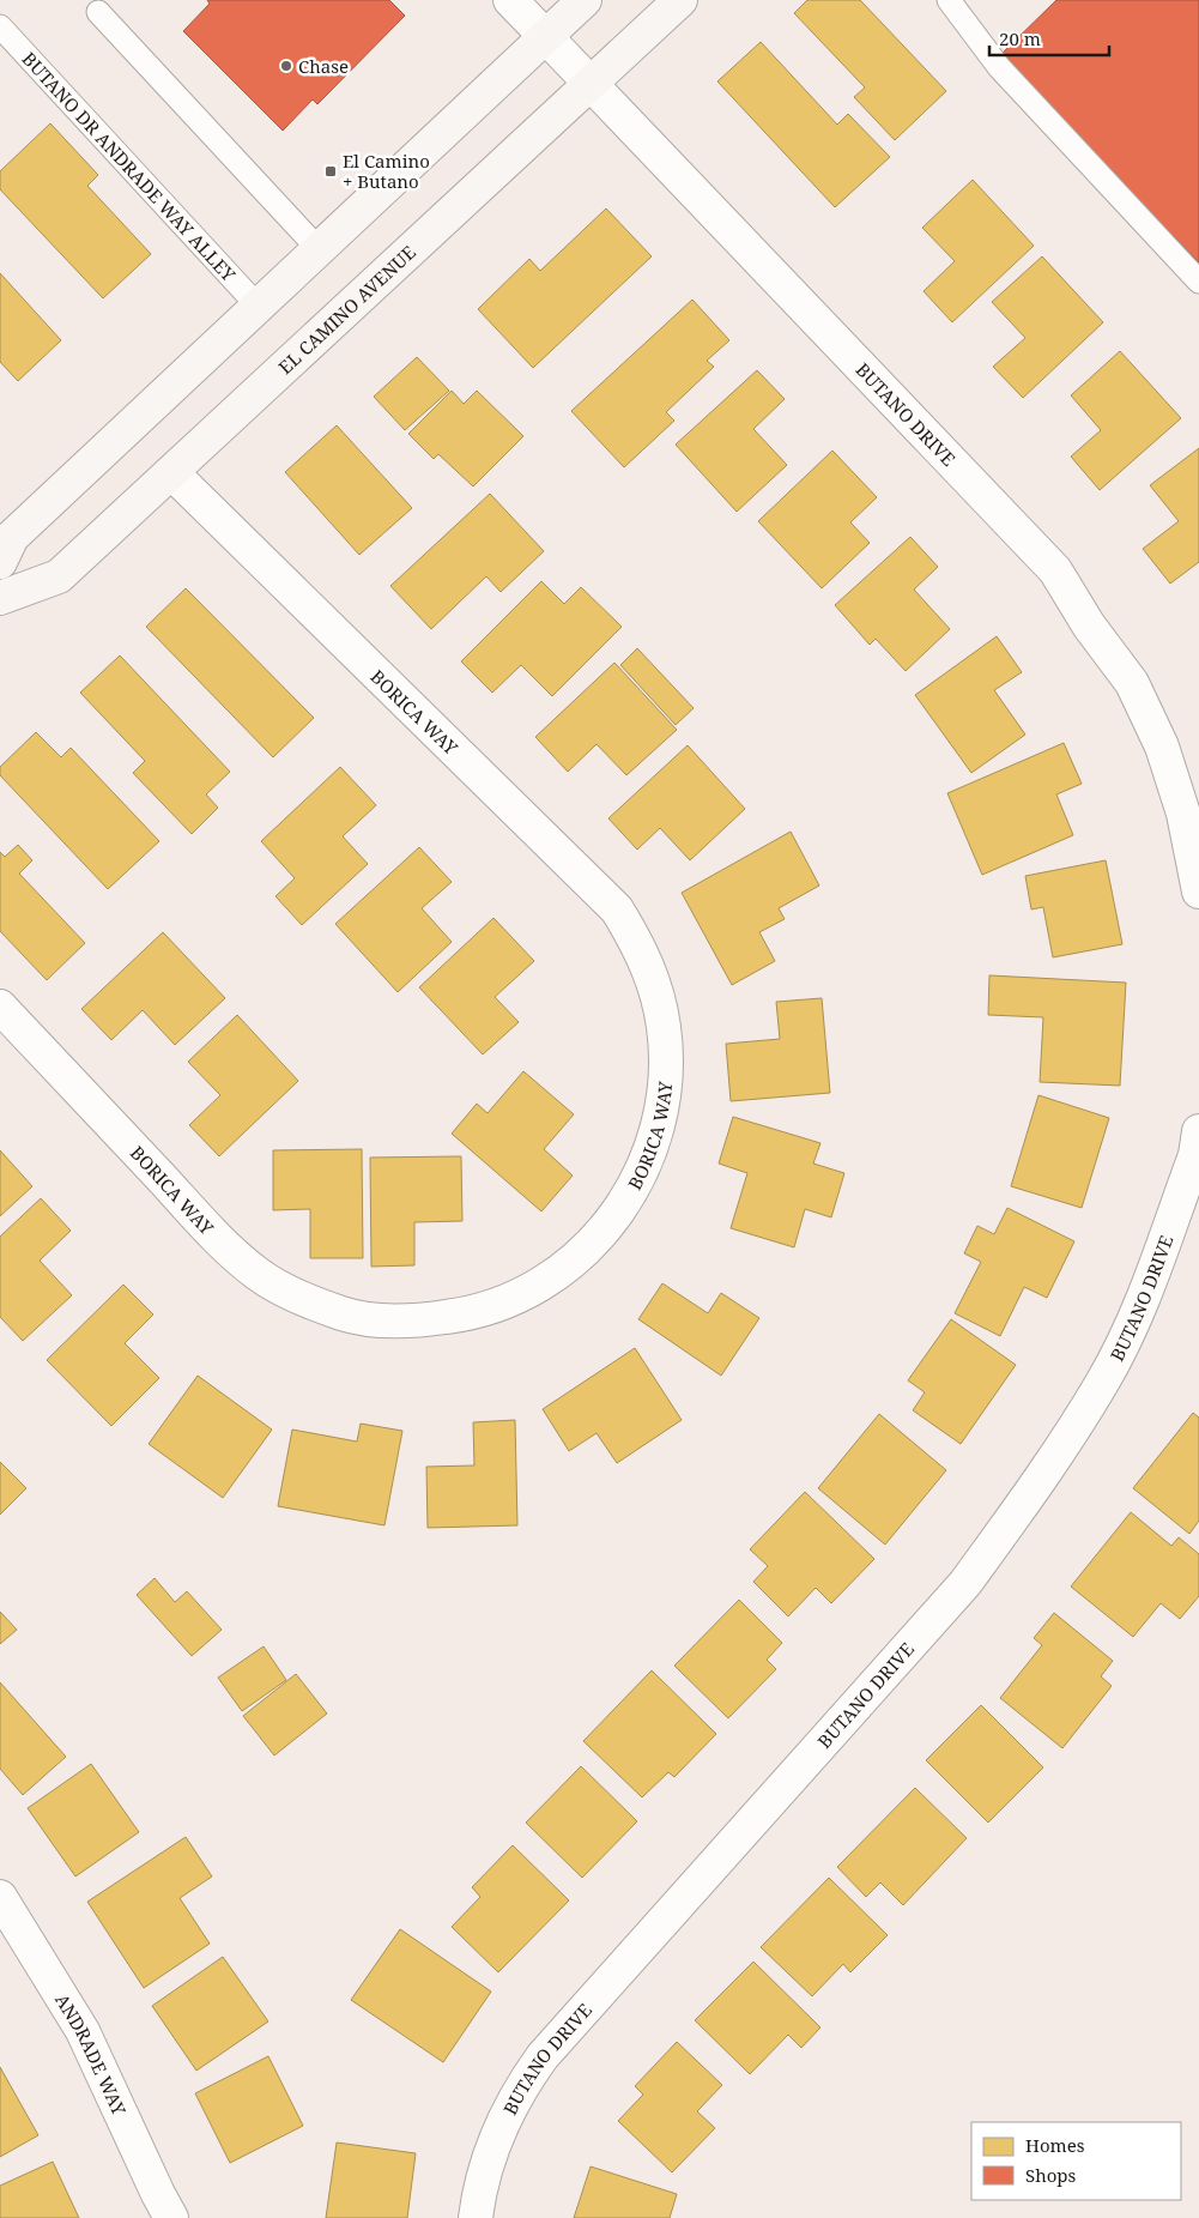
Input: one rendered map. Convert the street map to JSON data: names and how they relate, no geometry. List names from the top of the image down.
{
  "streets": {
    "main road": ["EL CAMINO AVENUE"],
    "street": ["BUTANO DRIVE", "BORICA WAY", "ANDRADE WAY"],
    "lane": ["BUTANO DR ANDRADE WAY ALLEY"]
  },
  "crossings": [
    ["EL CAMINO AVENUE", "BUTANO DRIVE"],
    ["EL CAMINO AVENUE", "BORICA WAY"]
  ],
  "places": {
    "other": ["Chase"],
    "transit": ["El Camino + Butano"]
  },
  "legend": ["Homes", "Shops"],
  "scale_bar": "20 m"
}
